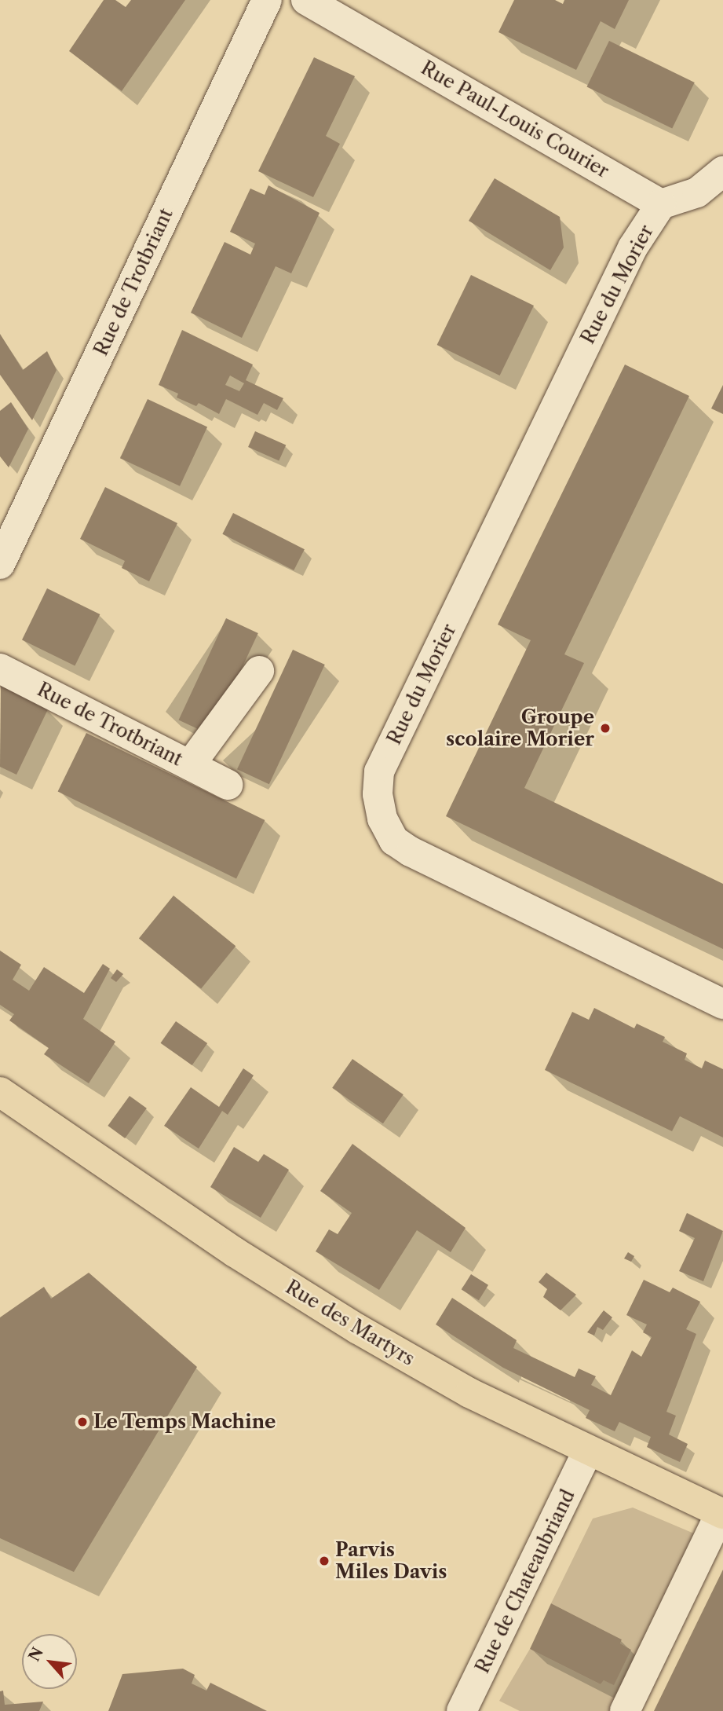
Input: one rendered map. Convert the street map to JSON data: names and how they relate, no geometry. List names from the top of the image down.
{
  "streets": {
    "main road": ["Rue des Martyrs"],
    "street": [
      "Rue Paul-Louis Courier",
      "Rue de Trotbriant",
      "Rue du Morier",
      "Rue de Chateaubriand"
    ]
  },
  "crossings": [
    ["Rue Paul-Louis Courier", "Rue du Morier"],
    ["Rue des Martyrs", "Rue de Chateaubriand"]
  ],
  "places": ["Groupe scolaire Morier", "Le Temps Machine", "Parvis Miles Davis"],
  "north": "top left"
}
